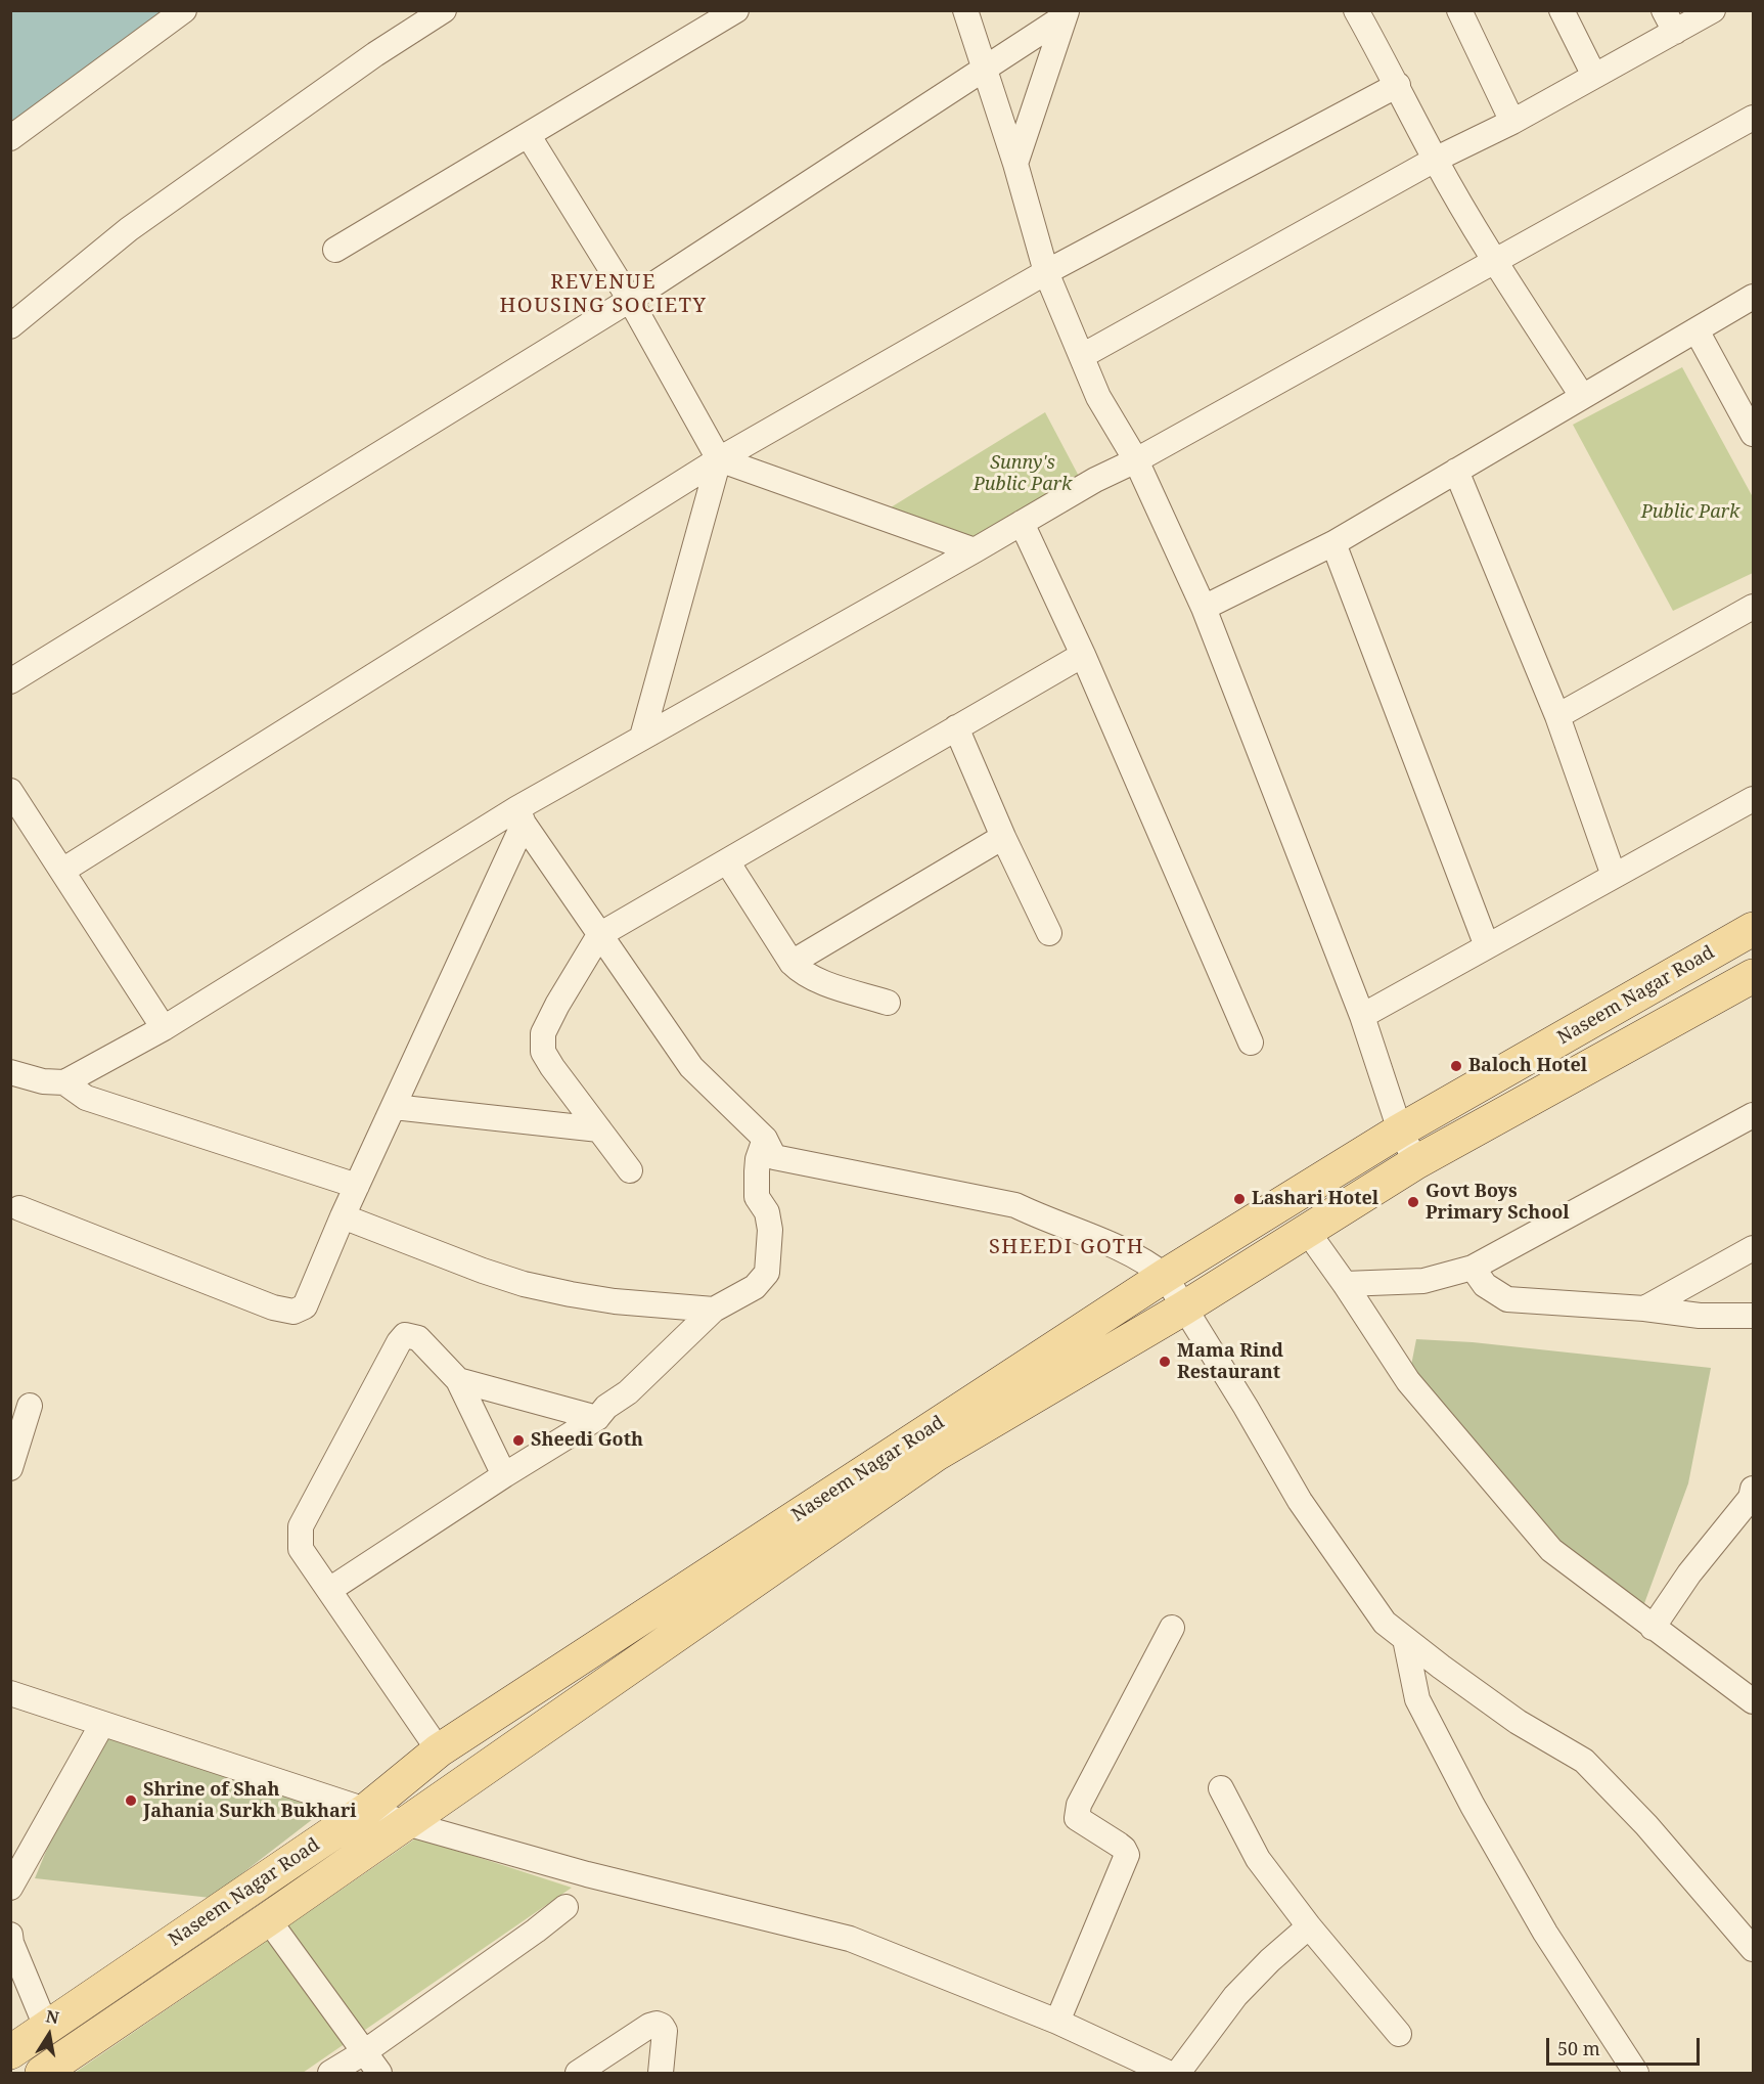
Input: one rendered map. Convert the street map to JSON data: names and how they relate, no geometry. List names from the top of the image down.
{
  "streets": {
    "main road": ["Naseem Nagar Road"]
  },
  "districts": ["REVENUE HOUSING SOCIETY", "SHEEDI GOTH"],
  "parks": ["Sunny's Public Park", "Public Park"],
  "places": [
    "Baloch Hotel",
    "Lashari Hotel",
    "Govt Boys Primary School",
    "Mama Rind Restaurant",
    "Sheedi Goth",
    "Shrine of Shah Jahania Surkh Bukhari"
  ],
  "scale_bar": "50 m",
  "north": "top"
}
